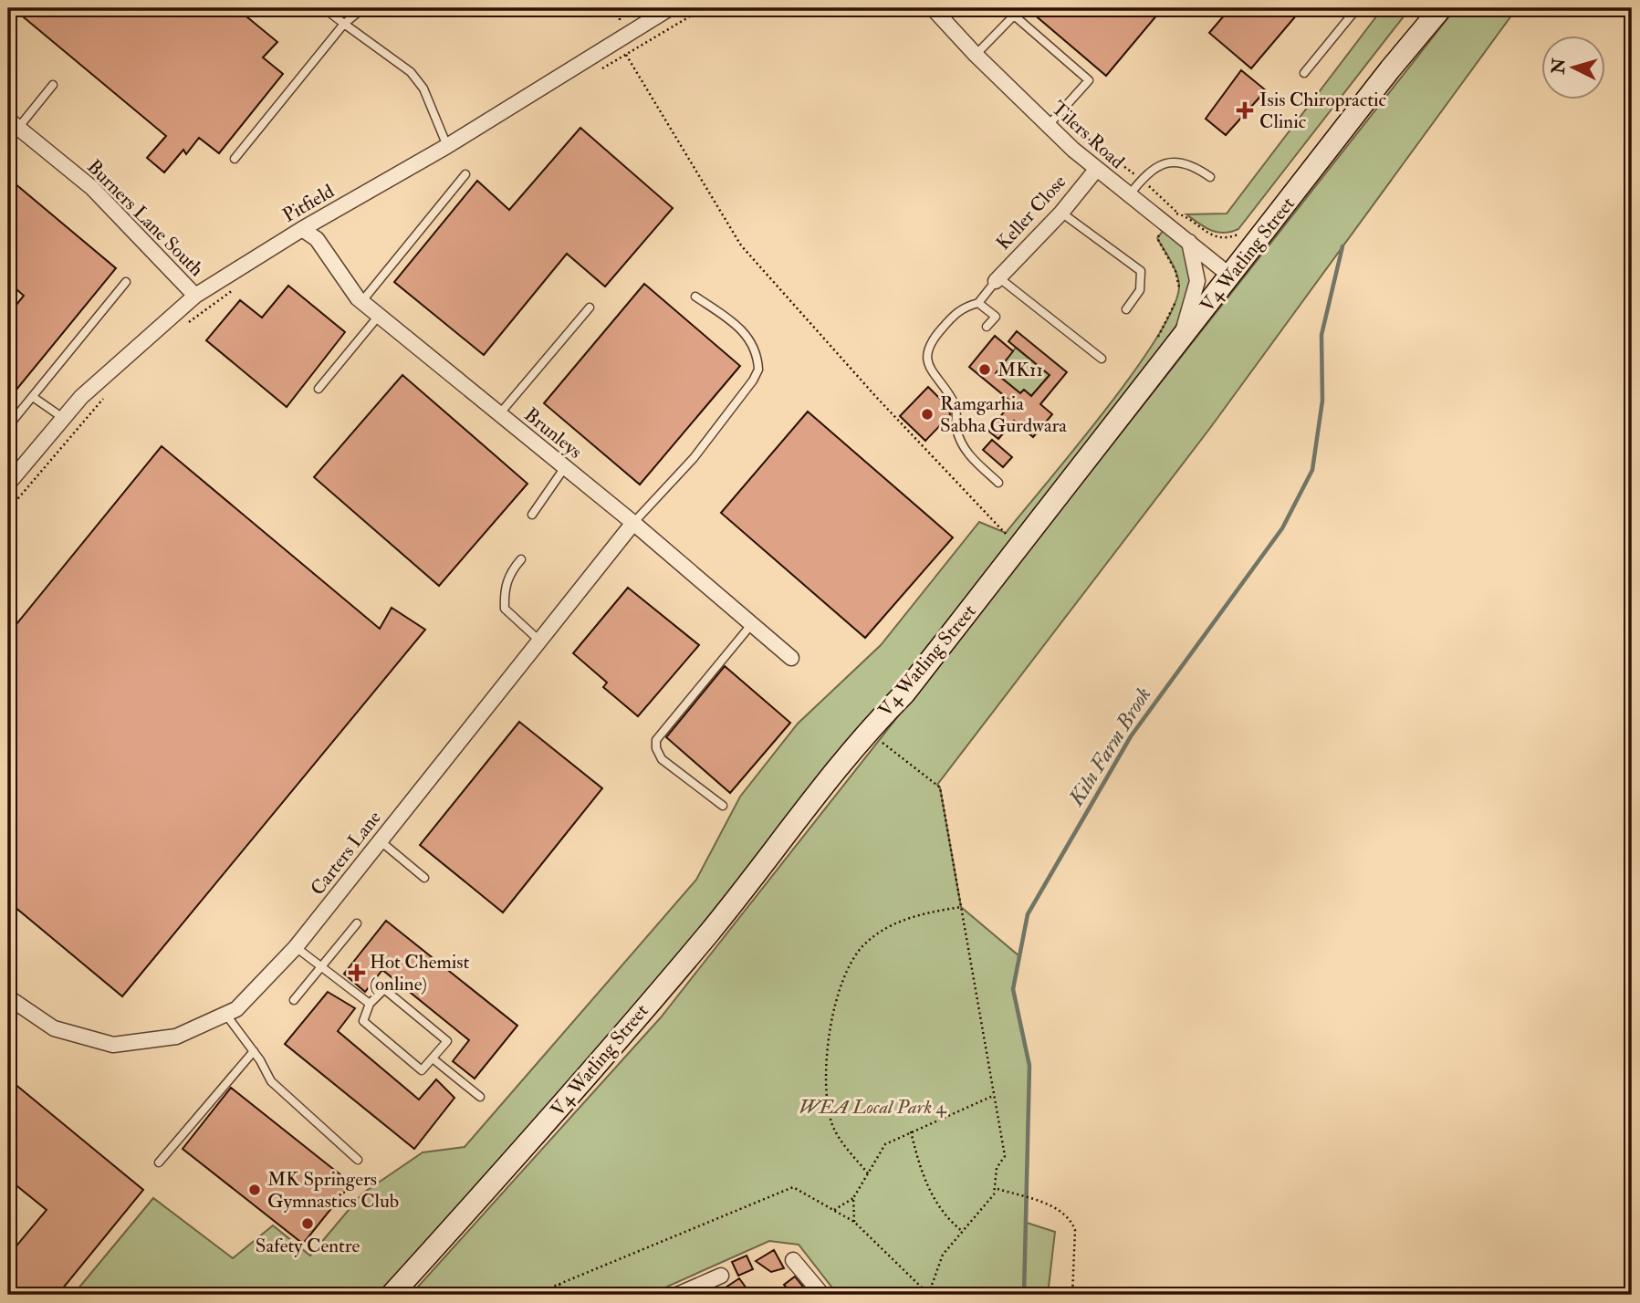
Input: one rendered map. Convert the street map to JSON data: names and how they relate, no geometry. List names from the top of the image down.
{
  "streets": {
    "street": [
      "Tilers Road",
      "Pitfield",
      "Keller Close",
      "Burners Lane South",
      "V4 Watling Street",
      "Brunleys",
      "Carters Lane"
    ]
  },
  "crossings": [
    ["Tilers Road", "Keller Close"],
    ["Tilers Road", "V4 Watling Street"],
    ["Pitfield", "Burners Lane South"],
    ["Pitfield", "Brunleys"],
    ["Brunleys", "Carters Lane"]
  ],
  "water": ["Kiln Farm Brook"],
  "parks": ["WEA Local Park 4"],
  "places": {
    "health": ["Isis Chiropractic Clinic", "Hot Chemist (online)"],
    "other": [
      "MK11",
      "Ramgarhia Sabha Gurdwara",
      "MK Springers Gymnastics Club",
      "Safety Centre"
    ]
  },
  "north": "left"
}
